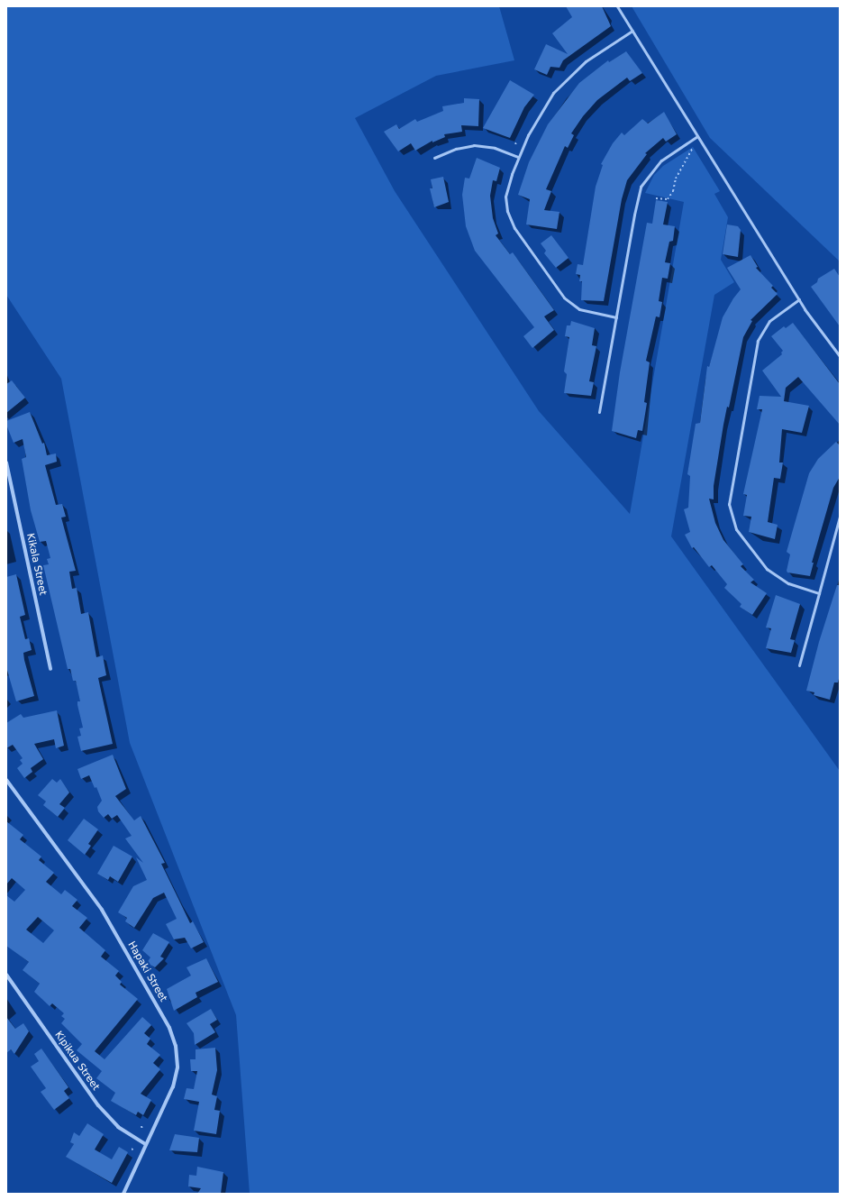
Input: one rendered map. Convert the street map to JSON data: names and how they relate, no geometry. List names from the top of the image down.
{
  "streets": {
    "street": ["Kikala Street", "Hapaki Street", "Kipikua Street"]
  },
  "crossings": [
    ["Hapaki Street", "Kipikua Street"]
  ]
}
